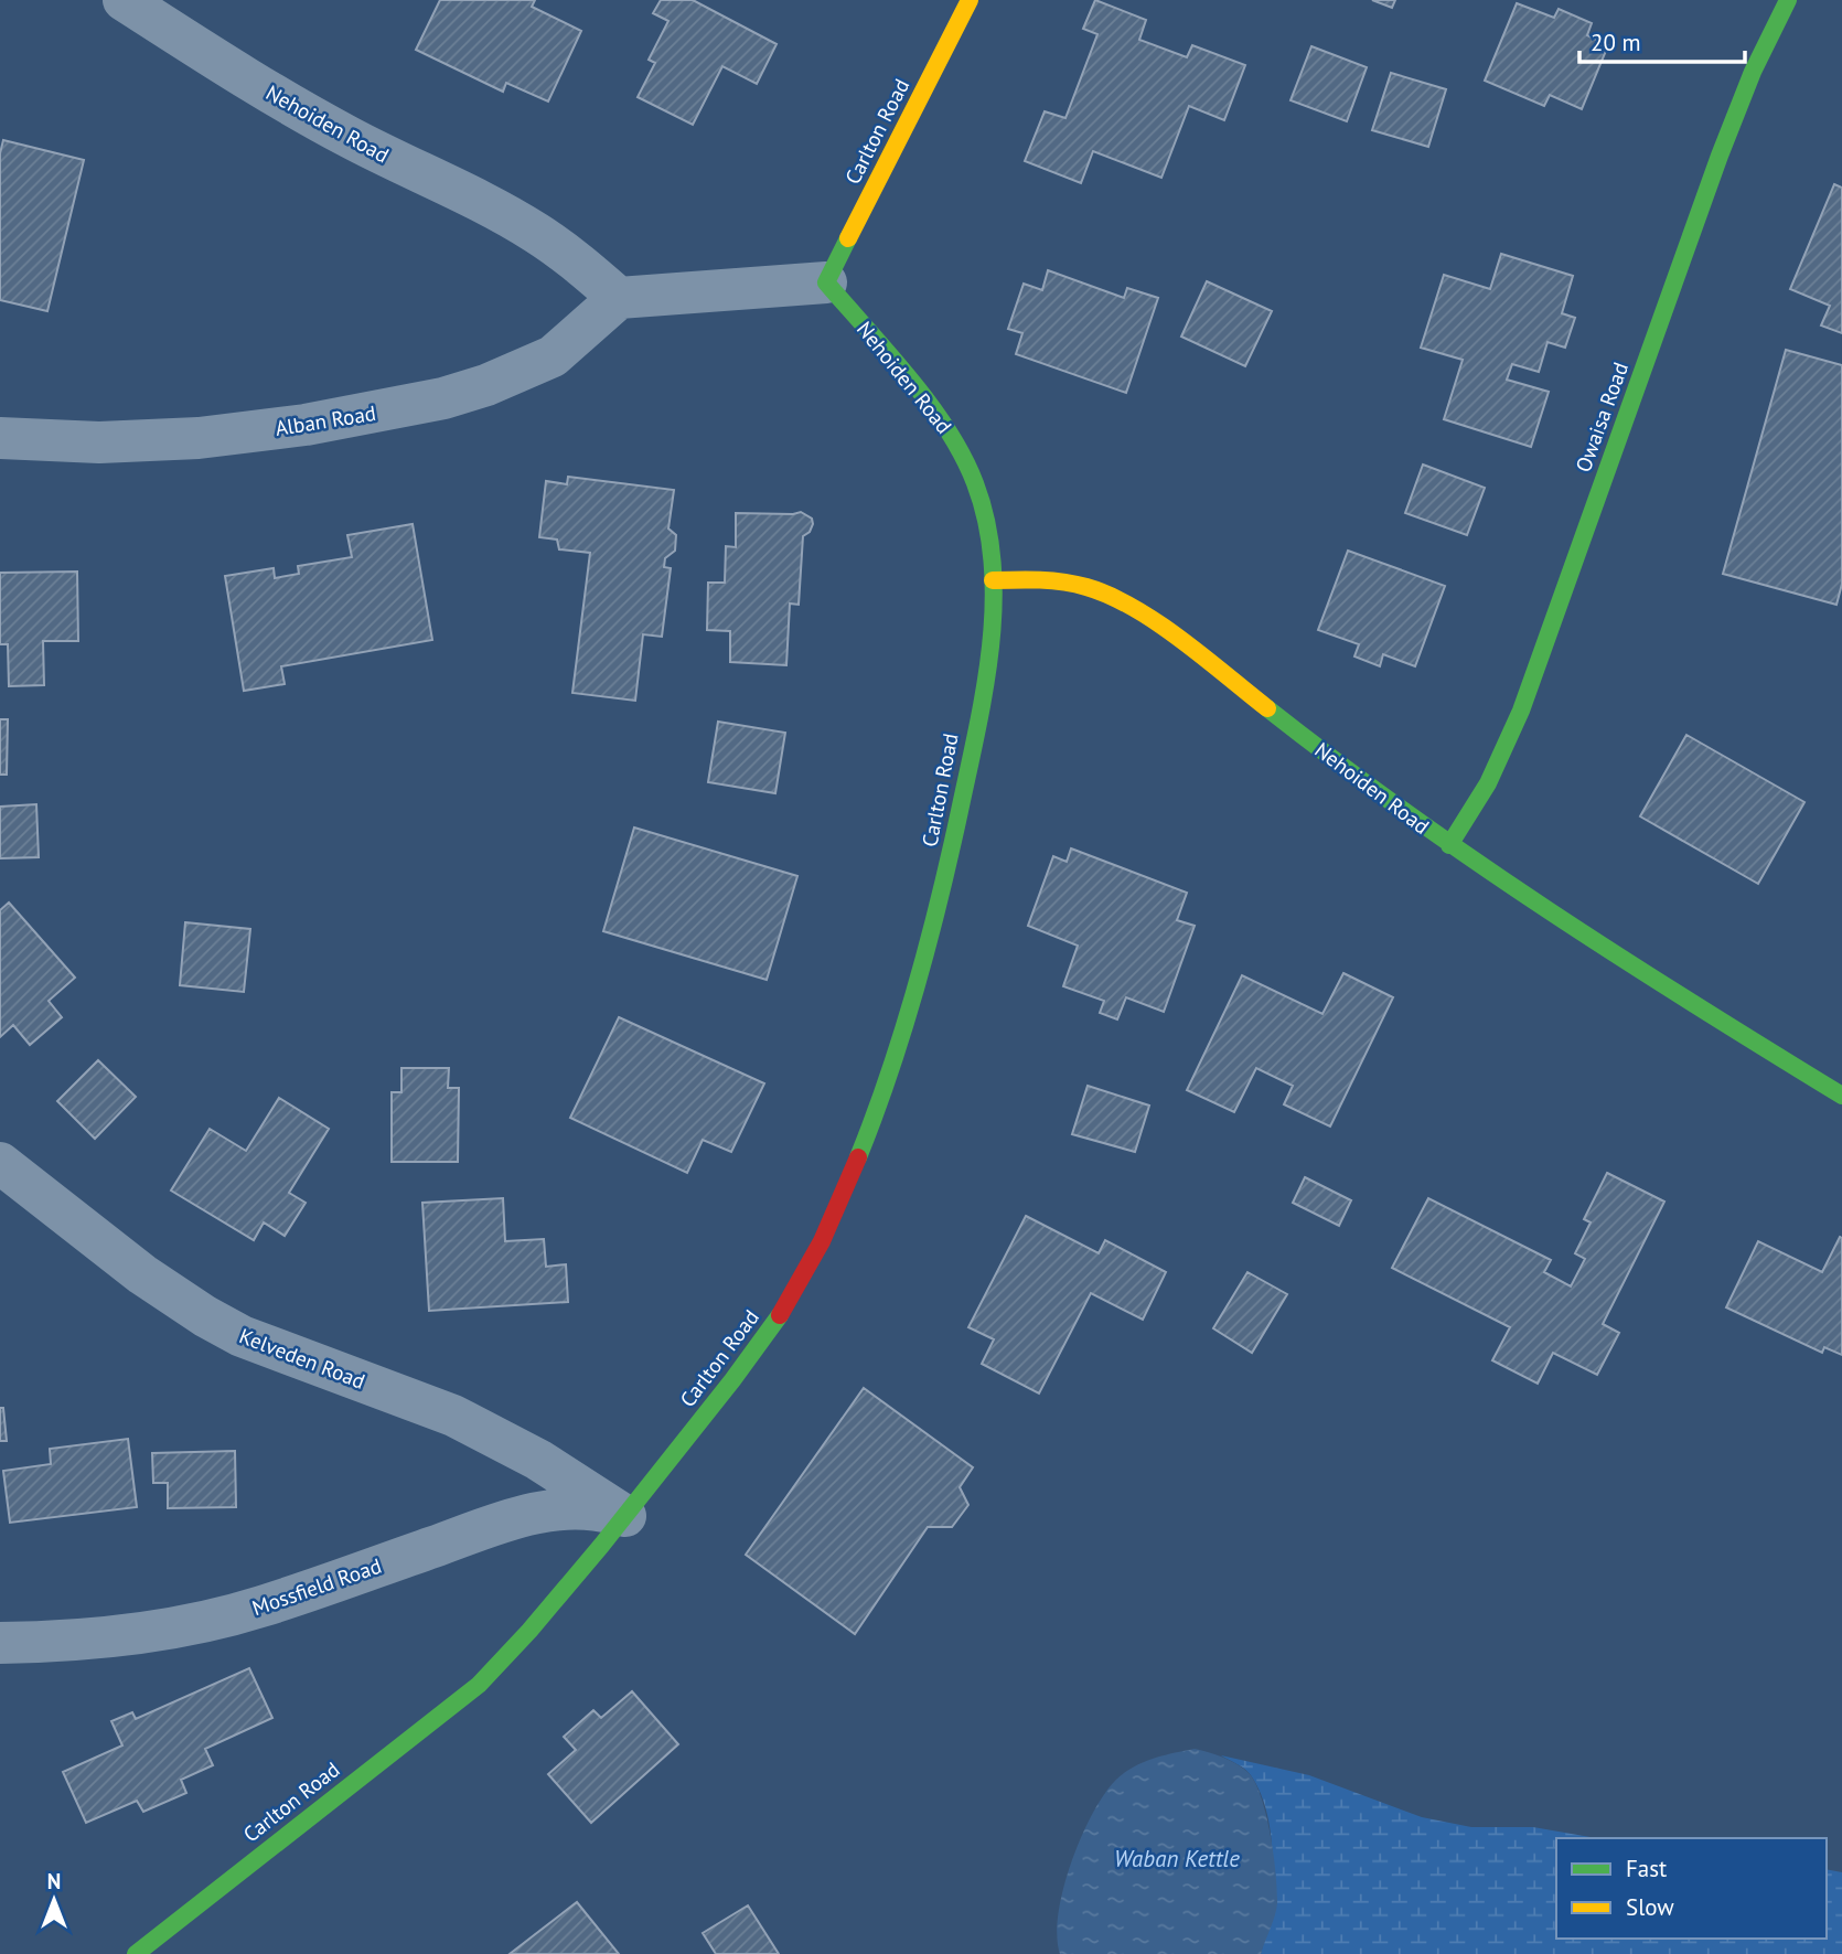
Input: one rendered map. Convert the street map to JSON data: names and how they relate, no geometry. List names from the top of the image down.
{
  "streets": {
    "street": [
      "Nehoiden Road",
      "Carlton Road",
      "Owaisa Road",
      "Alban Road",
      "Kelveden Road",
      "Mossfield Road"
    ]
  },
  "crossings": [
    ["Nehoiden Road", "Carlton Road"],
    ["Nehoiden Road", "Owaisa Road"],
    ["Nehoiden Road", "Alban Road"],
    ["Carlton Road", "Kelveden Road"],
    ["Carlton Road", "Mossfield Road"],
    ["Kelveden Road", "Mossfield Road"]
  ],
  "water": ["Waban Kettle"],
  "legend": ["Fast", "Slow"],
  "scale_bar": "20 m",
  "north": "top"
}
